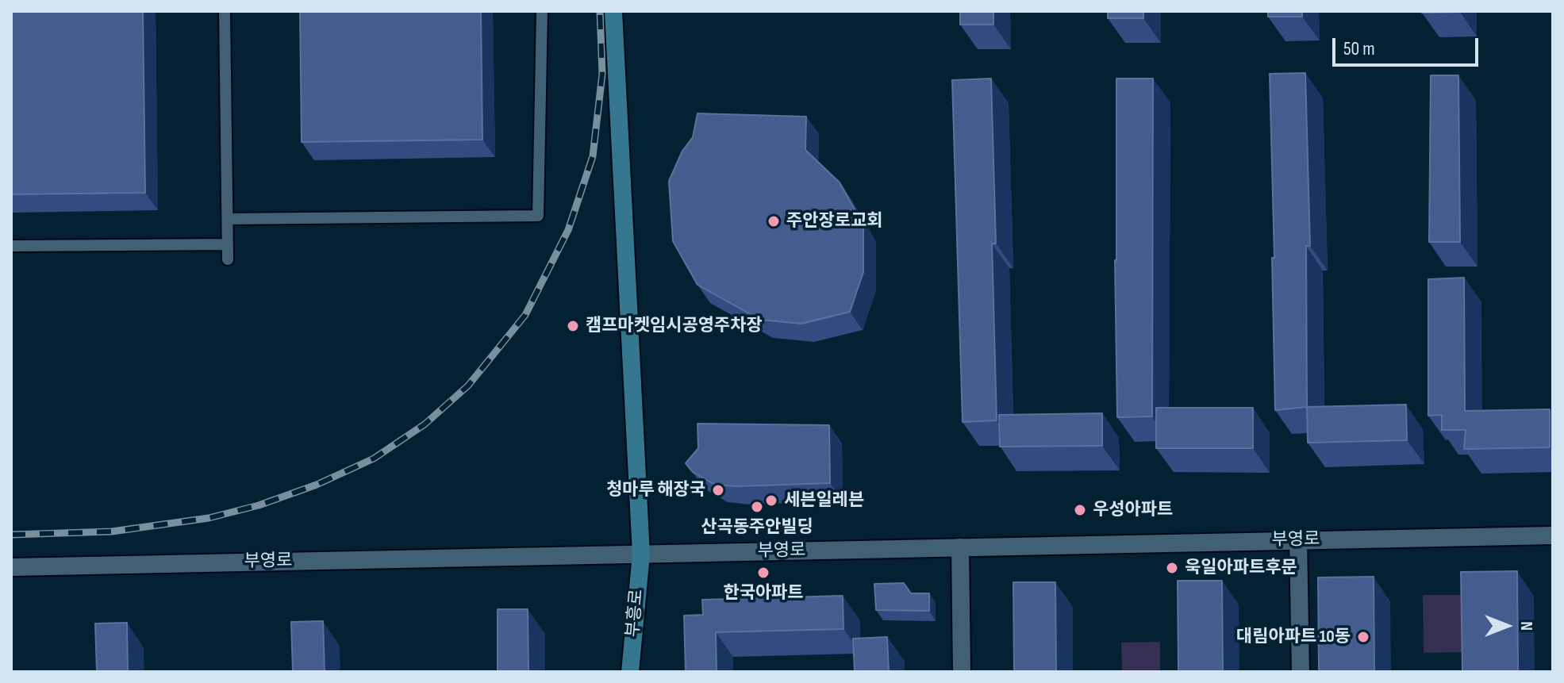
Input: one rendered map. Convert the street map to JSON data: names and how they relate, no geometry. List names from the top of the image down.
{
  "streets": {
    "main road": ["부흥로"],
    "street": ["부영로"]
  },
  "crossings": [
    ["부영로", "부흥로"]
  ],
  "places": [
    "주안장로교회",
    "캠프마켓임시공영주차장",
    "청마루 해장국",
    "세븐일레븐",
    "산곡동주안빌딩",
    "우성아파트",
    "욱일아파트후문",
    "한국아파트",
    "대림아파트 10동"
  ],
  "scale_bar": "50 m",
  "north": "right"
}
